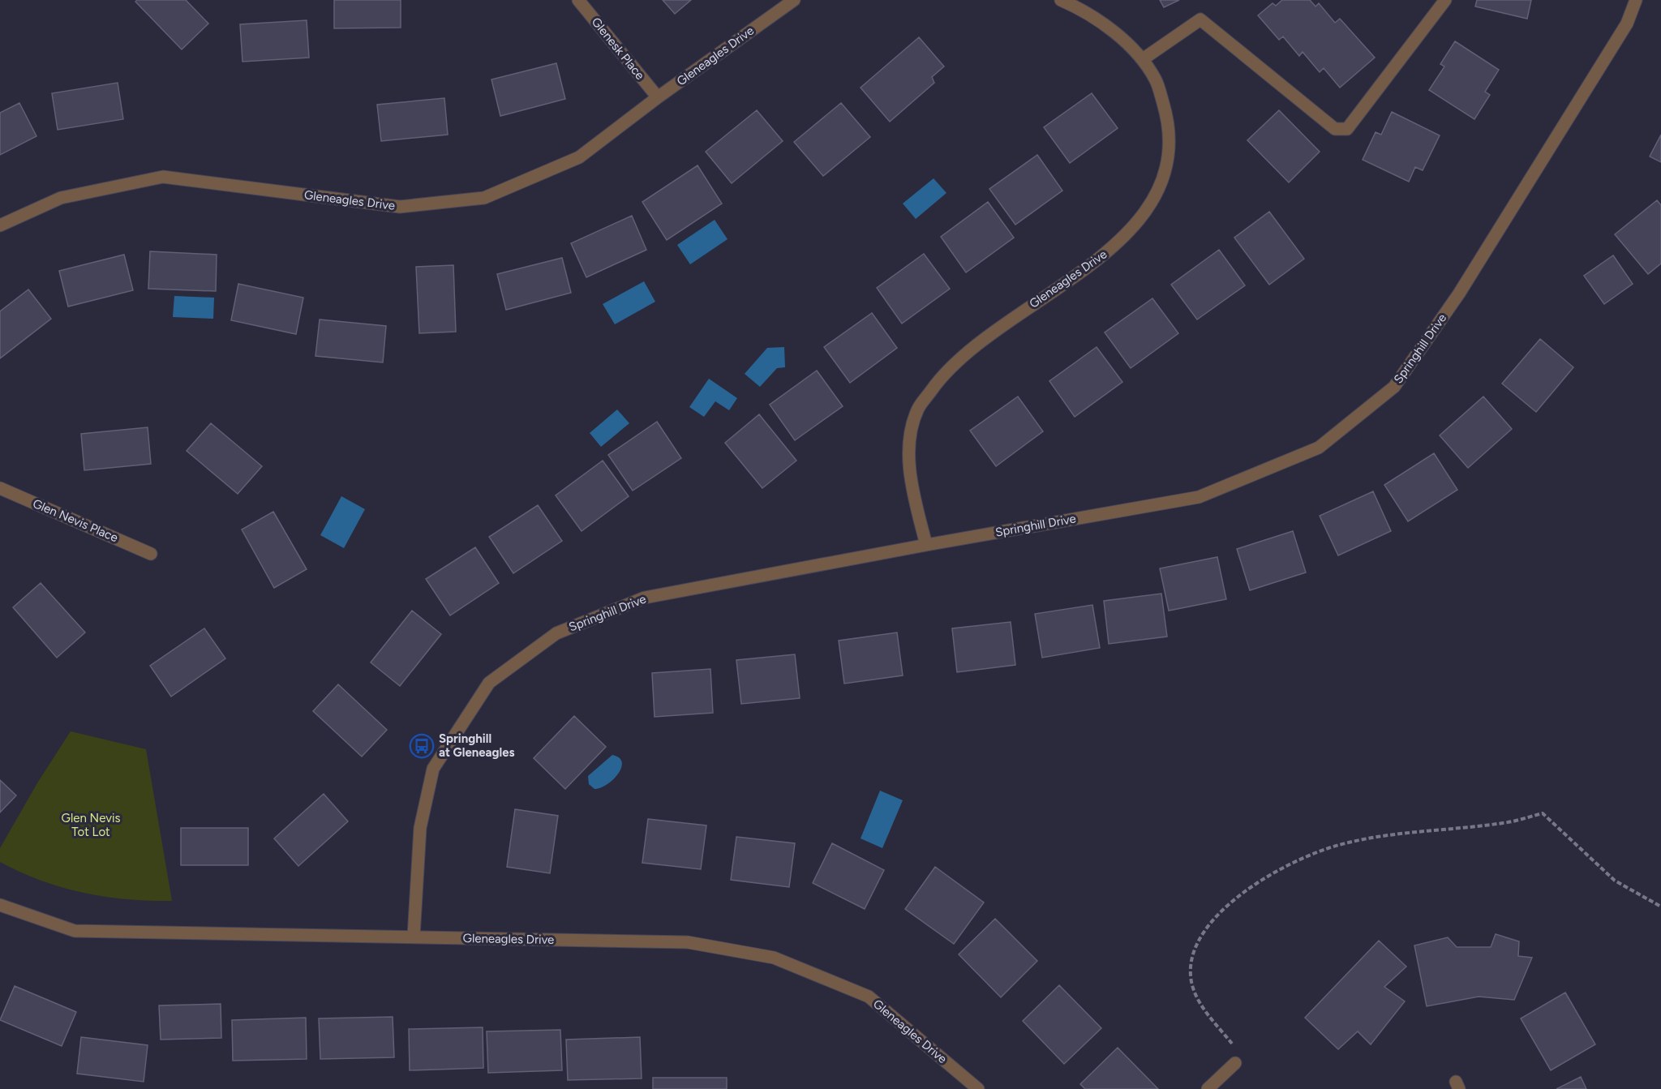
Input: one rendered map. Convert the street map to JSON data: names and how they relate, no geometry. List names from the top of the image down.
{
  "streets": {
    "street": [
      "Glenesk Place",
      "Gleneagles Drive",
      "Springhill Drive",
      "Glen Nevis Place"
    ]
  },
  "crossings": [
    ["Glenesk Place", "Gleneagles Drive"],
    ["Gleneagles Drive", "Springhill Drive"]
  ],
  "parks": ["Glen Nevis Tot Lot"],
  "places": {
    "bus stop": ["Springhill at Gleneagles"]
  }
}
